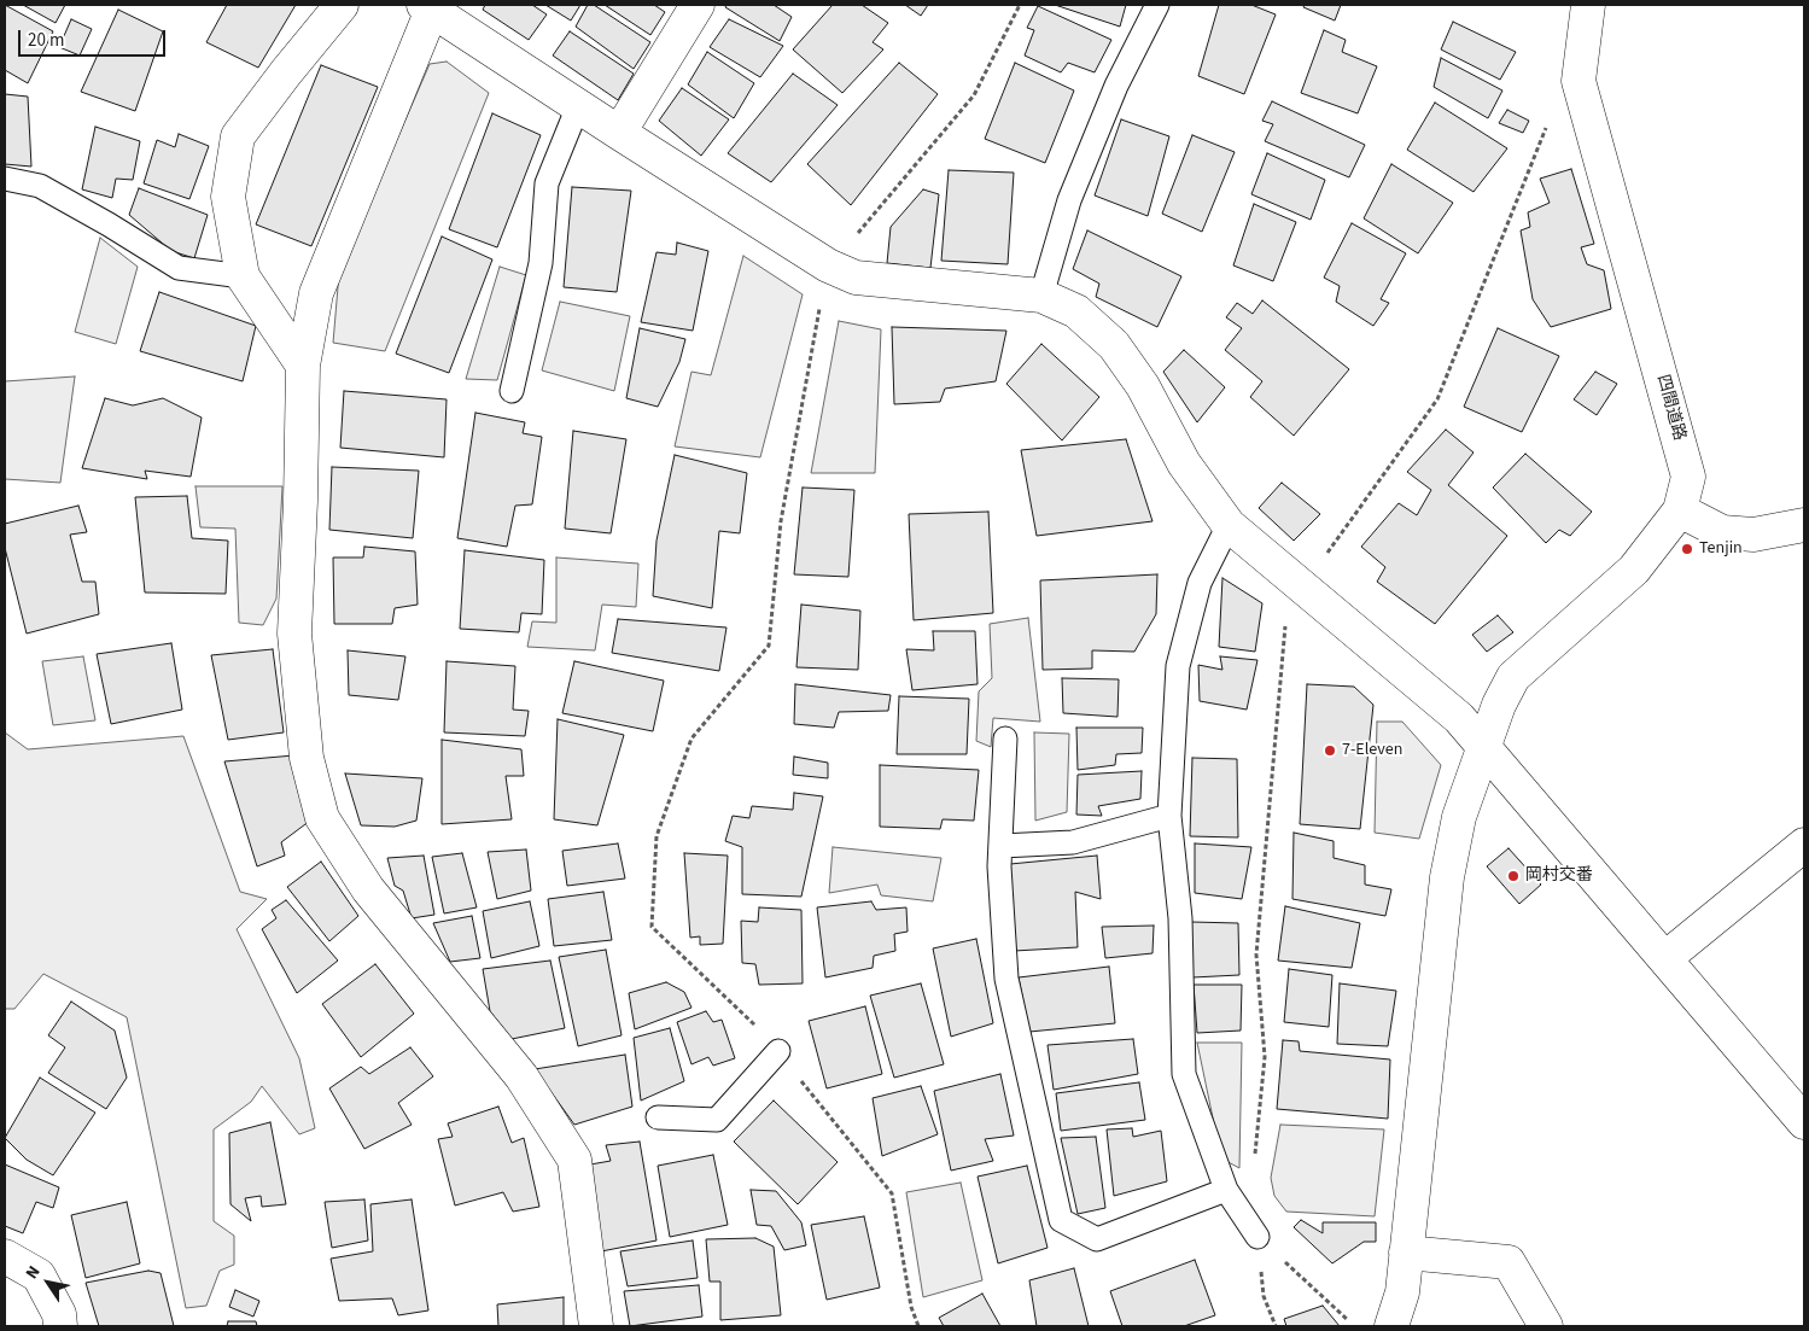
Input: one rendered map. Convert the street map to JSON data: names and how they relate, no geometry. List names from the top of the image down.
{
  "streets": {
    "street": ["四間道路"]
  },
  "places": ["Tenjin", "7-Eleven", "岡村交番"],
  "scale_bar": "20 m",
  "north": "top left"
}
